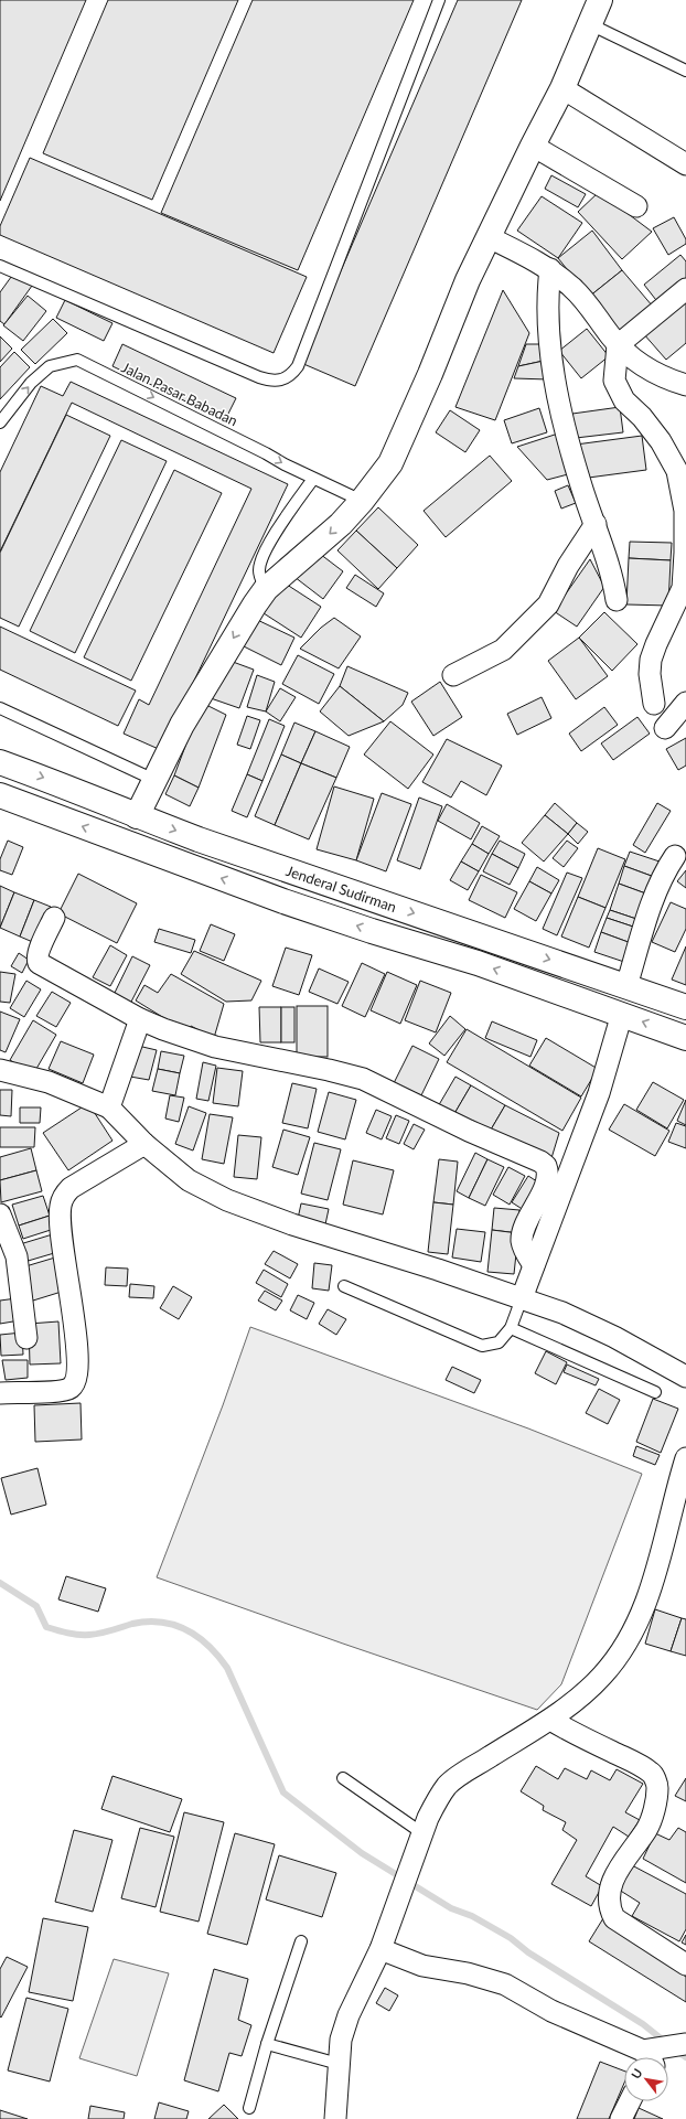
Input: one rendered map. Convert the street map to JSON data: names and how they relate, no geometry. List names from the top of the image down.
{
  "streets": {
    "main road": ["Jenderal Sudirman"],
    "lane": ["Jalan Pasar Babadan"]
  },
  "one_way": ["Jalan Pasar Babadan"],
  "north": "top left"
}
